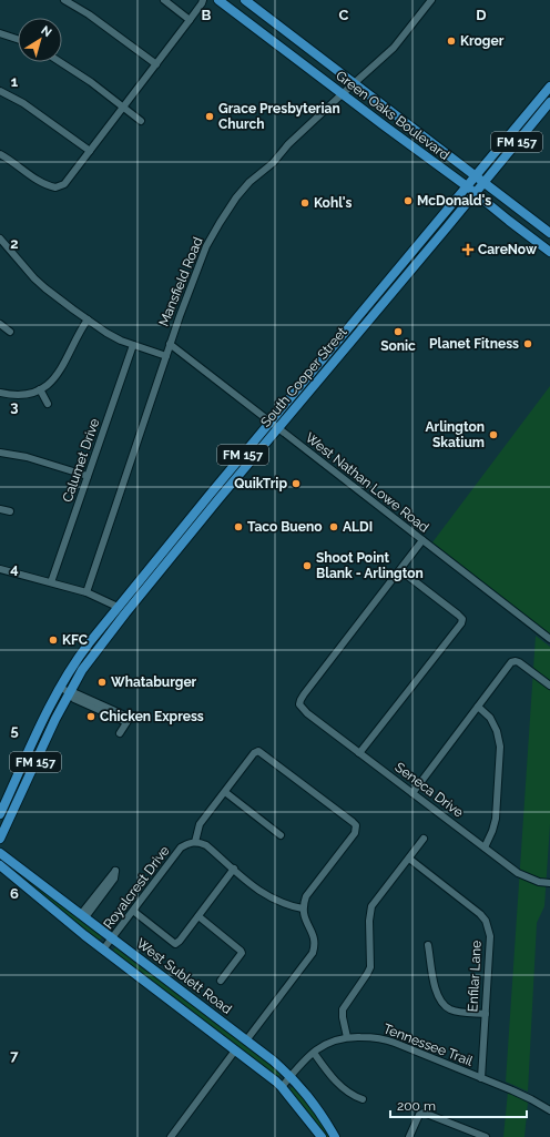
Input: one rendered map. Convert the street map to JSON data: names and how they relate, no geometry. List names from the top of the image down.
{
  "streets": {
    "main road": [
      "Green Oaks Boulevard",
      "FM 157",
      "South Cooper Street",
      "West Sublett Road"
    ],
    "street": [
      "Mansfield Road",
      "Calumet Drive",
      "West Nathan Lowe Road",
      "Seneca Drive",
      "Royalcrest Drive",
      "Enfilar Lane",
      "Tennessee Trail"
    ]
  },
  "crossings": [
    ["Green Oaks Boulevard", "Mansfield Road"],
    ["Green Oaks Boulevard", "South Cooper Street"],
    ["Mansfield Road", "West Nathan Lowe Road"],
    ["South Cooper Street", "West Nathan Lowe Road"],
    ["Royalcrest Drive", "West Sublett Road"],
    ["West Sublett Road", "Tennessee Trail"],
    ["Enfilar Lane", "Tennessee Trail"]
  ],
  "places": {
    "other": [
      "Kroger",
      "Grace Presbyterian Church",
      "McDonald's",
      "Kohl's",
      "Sonic",
      "Planet Fitness",
      "Arlington Skatium",
      "QuikTrip",
      "Taco Bueno",
      "ALDI",
      "Shoot Point Blank - Arlington",
      "KFC",
      "Whataburger",
      "Chicken Express"
    ],
    "health": ["CareNow"]
  },
  "scale_bar": "200 m",
  "north": "top right",
  "grid": {
    "columns": ["B", "C", "D"],
    "rows": [
      "1",
      "2",
      "3",
      "4",
      "5",
      "6",
      "7"
    ]
  }
}
